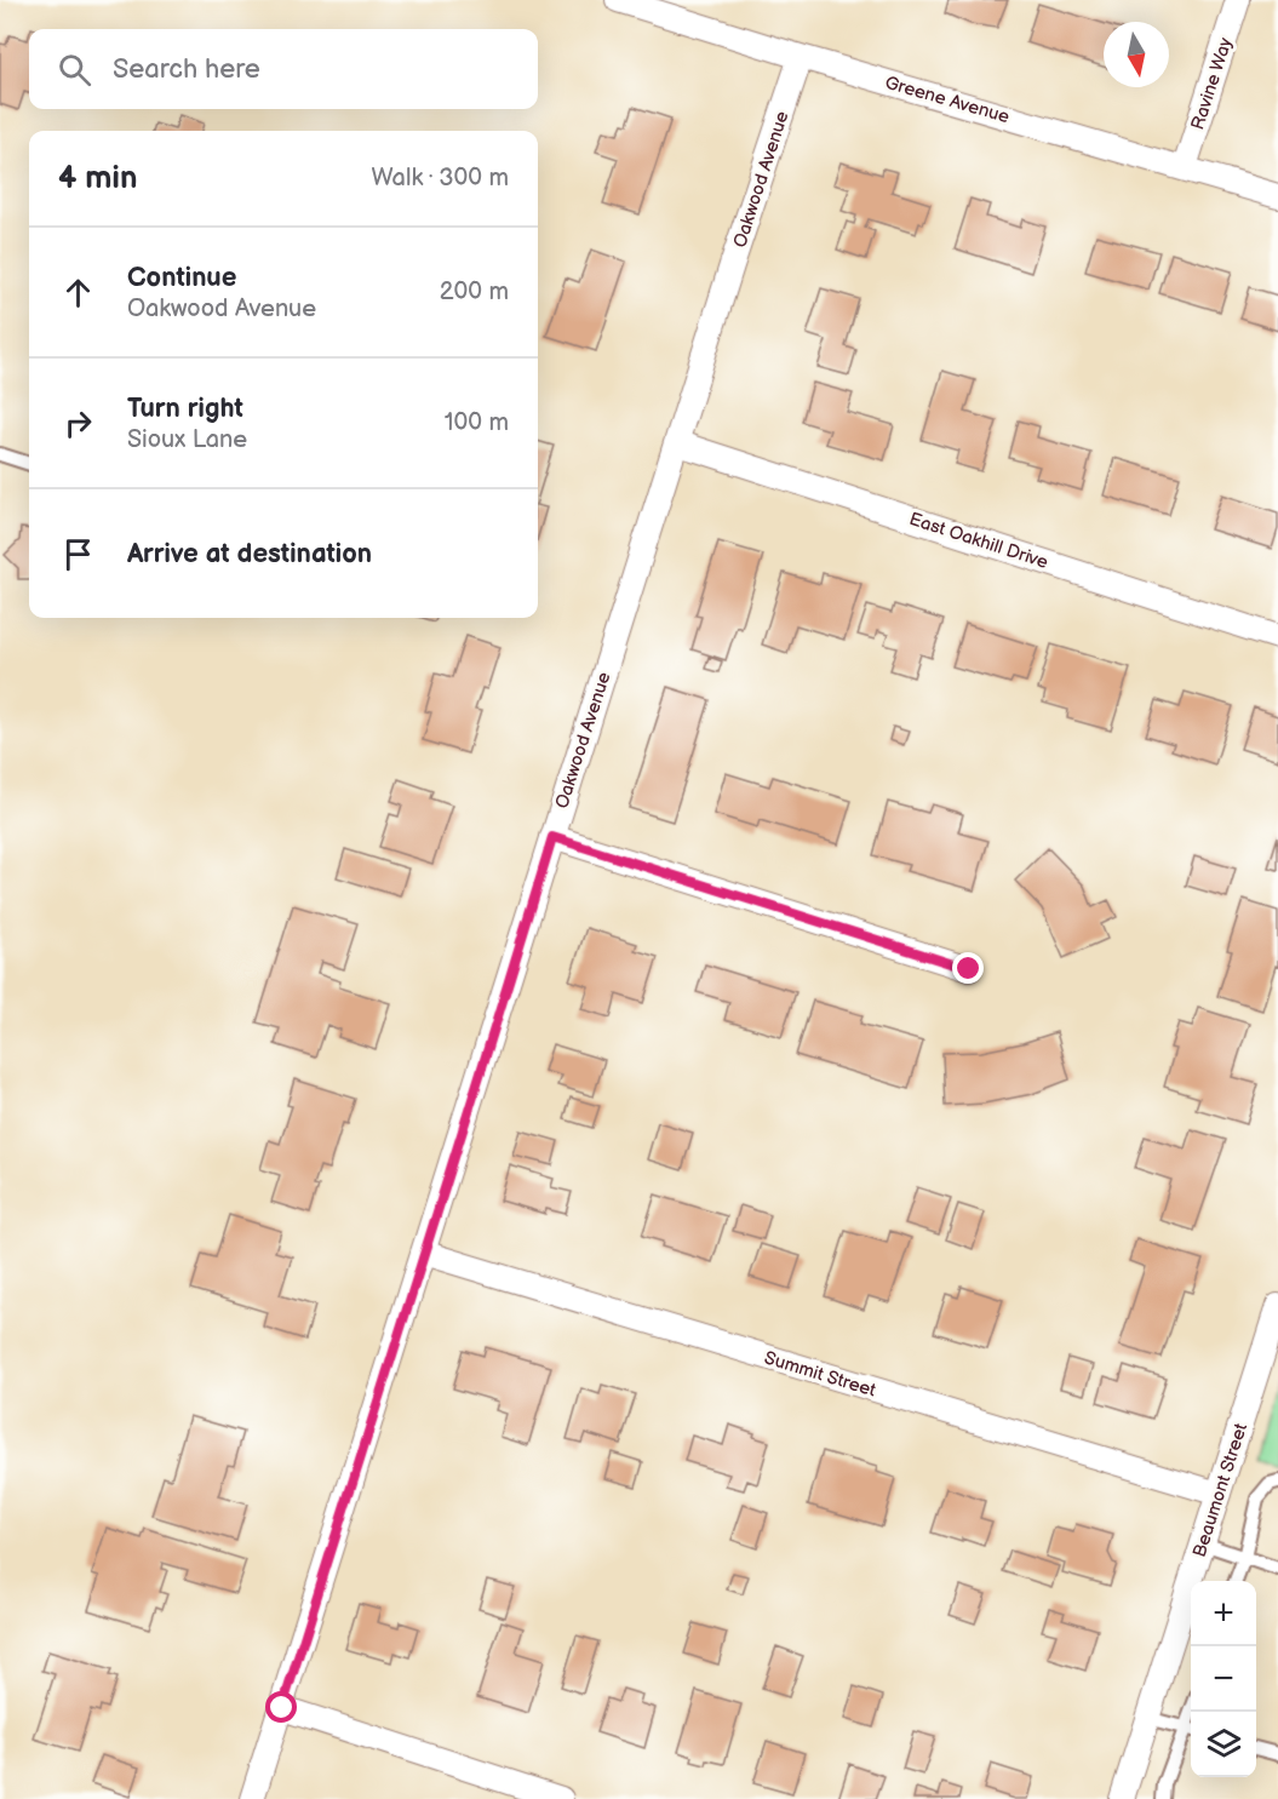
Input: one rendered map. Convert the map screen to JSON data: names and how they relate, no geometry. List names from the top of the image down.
{
  "streets": {
    "street": [
      "Ravine Way",
      "Greene Avenue",
      "Oakwood Avenue",
      "East Oakhill Drive",
      "Summit Street",
      "Beaumont Street"
    ]
  },
  "crossings": [
    ["Ravine Way", "Greene Avenue"],
    ["Greene Avenue", "Oakwood Avenue"],
    ["Oakwood Avenue", "East Oakhill Drive"],
    ["Oakwood Avenue", "Summit Street"],
    ["Summit Street", "Beaumont Street"]
  ],
  "north": "bottom",
  "page": {
    "search": "Search here",
    "heading": ["4 min", "Walk · 300 m"],
    "list": [
      ["Continue", "Oakwood Avenue", "200 m"],
      ["Turn right", "Sioux Lane", "100 m"],
      "Arrive at destination"
    ],
    "map_buttons": ["+", "−"]
  }
}
